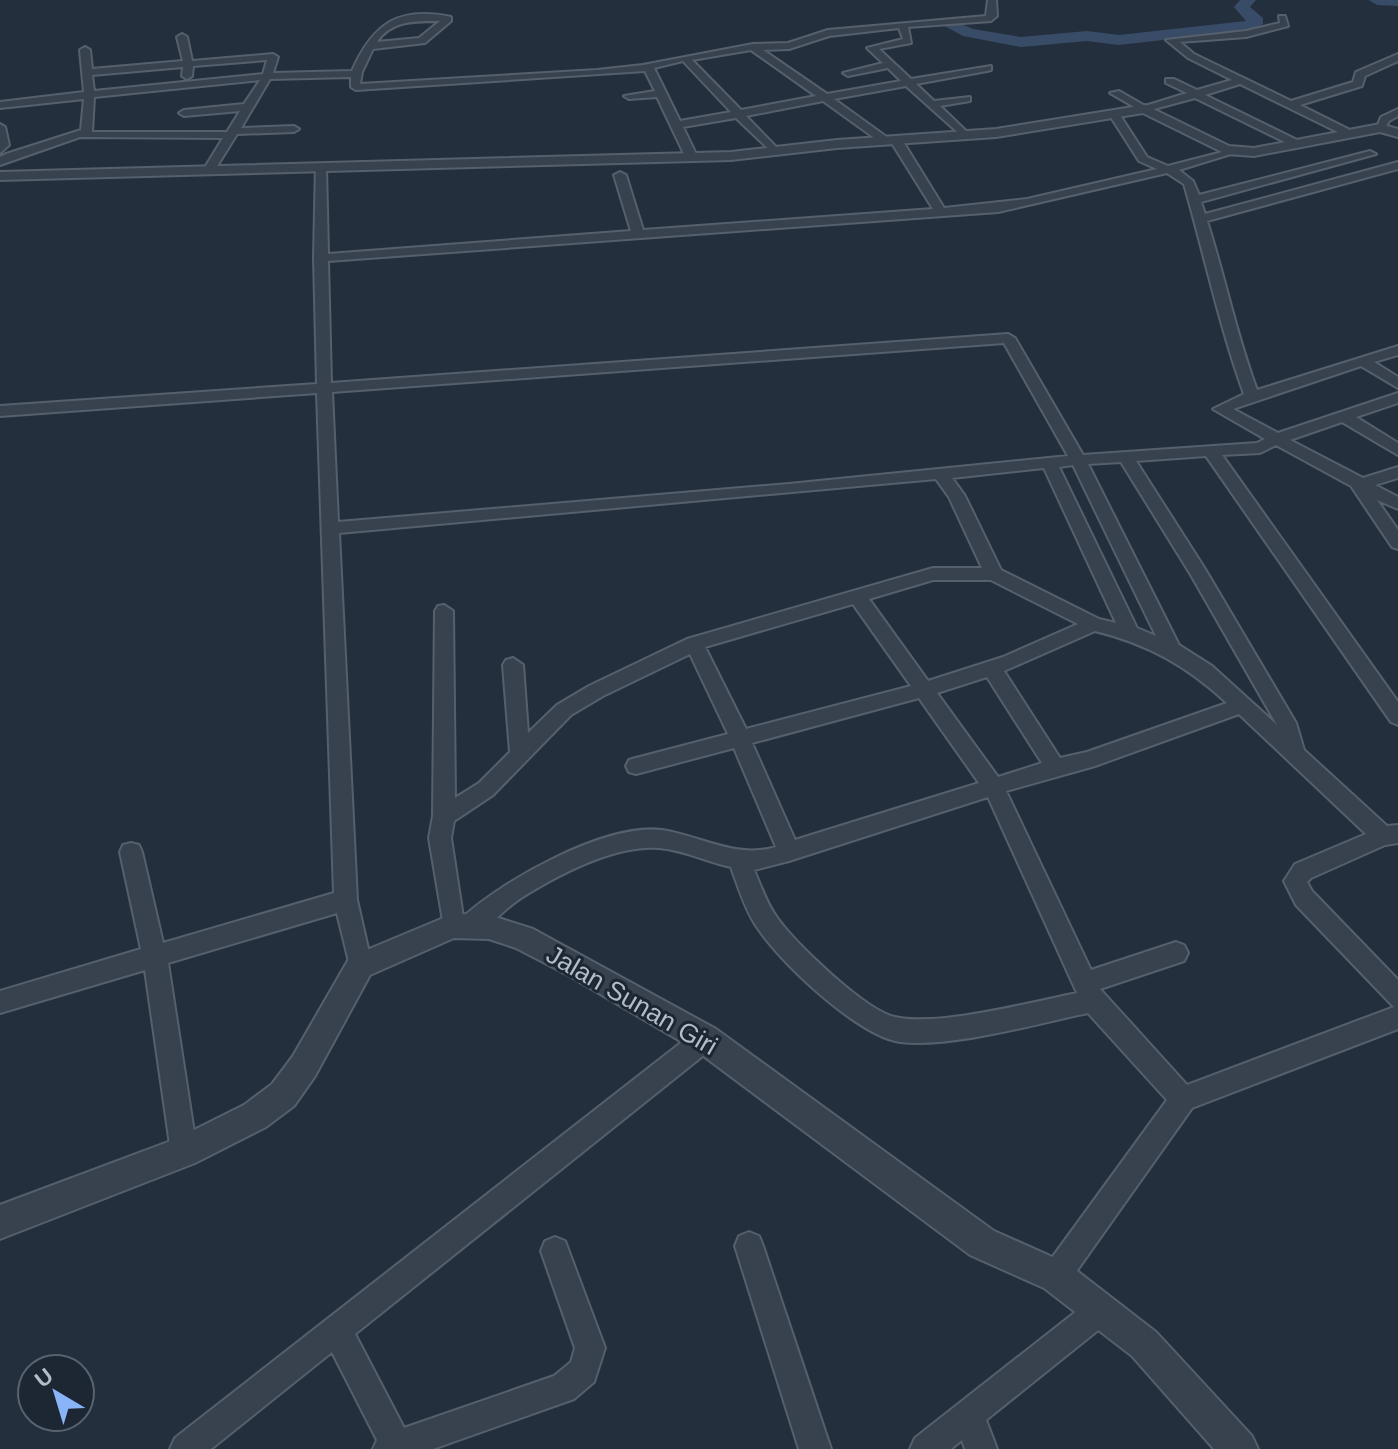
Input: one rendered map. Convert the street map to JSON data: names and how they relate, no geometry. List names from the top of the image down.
{
  "streets": {
    "street": ["Jalan Sunan Giri"]
  },
  "north": "top left"
}
